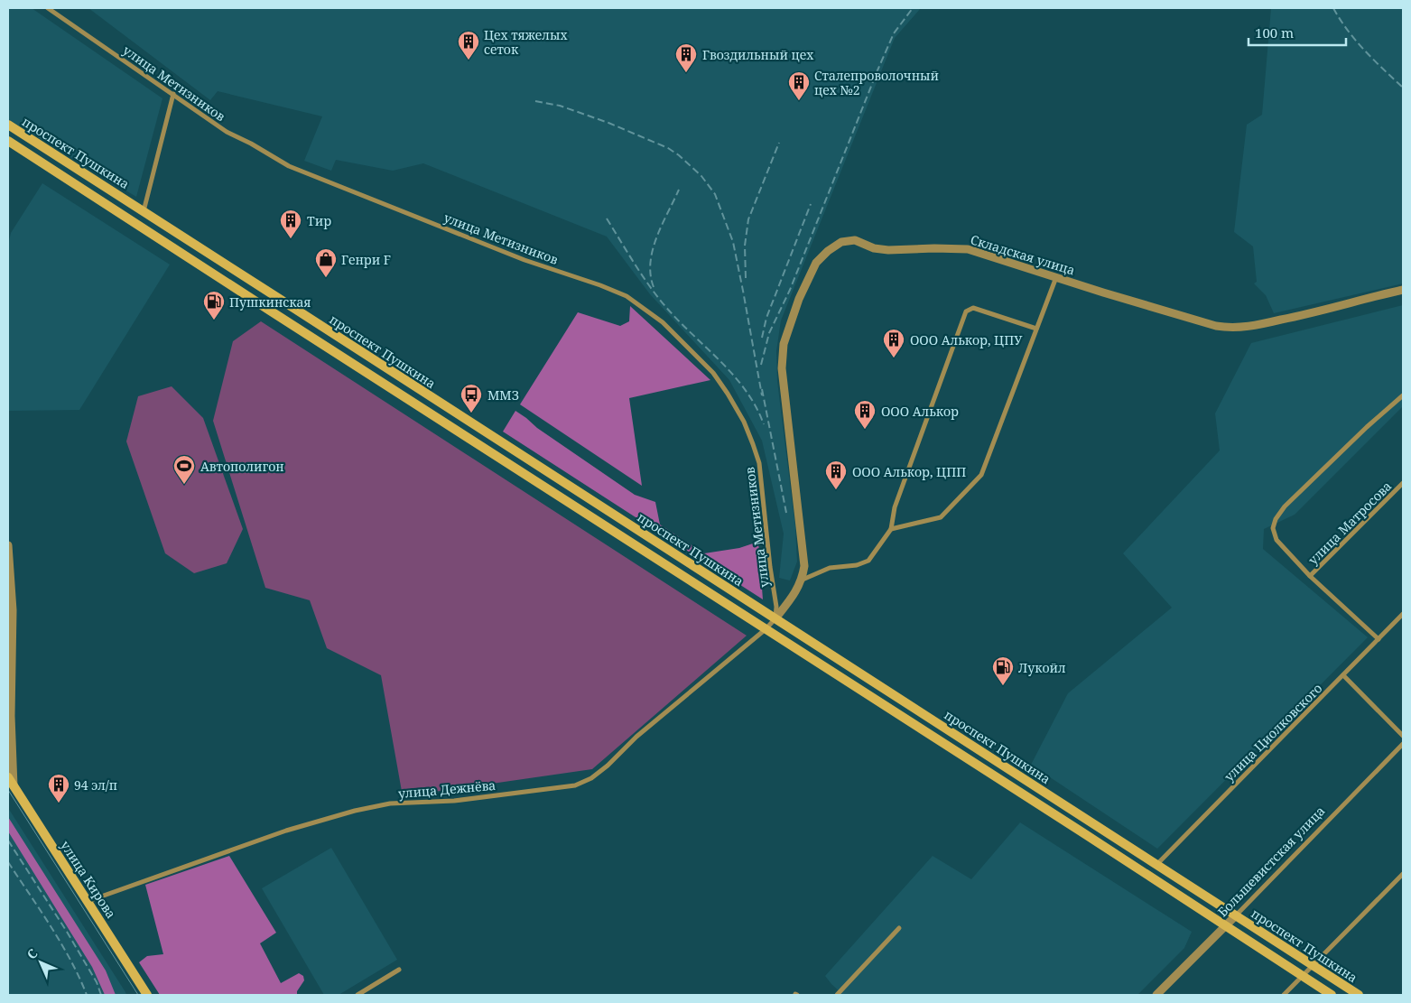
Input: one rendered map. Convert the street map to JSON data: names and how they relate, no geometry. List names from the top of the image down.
{
  "streets": {
    "main road": ["проспект Пушкина", "улица Кирова"],
    "street": [
      "улица Метизников",
      "Складская улица",
      "улица Матросова",
      "улица Циолковского",
      "улица Дежнёва",
      "Большевистская улица"
    ]
  },
  "crossings": [
    ["улица Метизников", "проспект Пушкина"],
    ["улица Метизников", "Складская улица"],
    ["улица Метизников", "улица Дежнёва"],
    ["проспект Пушкина", "Складская улица"],
    ["проспект Пушкина", "улица Циолковского"],
    ["проспект Пушкина", "улица Дежнёва"],
    ["проспект Пушкина", "Большевистская улица"],
    ["Складская улица", "улица Дежнёва"],
    ["улица Дежнёва", "улица Кирова"]
  ],
  "places": {
    "building": [
      "Цех тяжелых сеток",
      "Гвоздильный цех",
      "Сталепроволочный цех №2",
      "Тир",
      "ООО Алькор, ЦПУ",
      "ООО Алькор",
      "ООО Алькор, ЦПП",
      "94 эл/п"
    ],
    "shop": ["Генри F"],
    "fuel station": ["Пушкинская", "Лукойл"],
    "bus stop": ["ММЗ"],
    "sports": ["Автополигон"]
  },
  "scale_bar": "100 m",
  "north": "top left"
}
